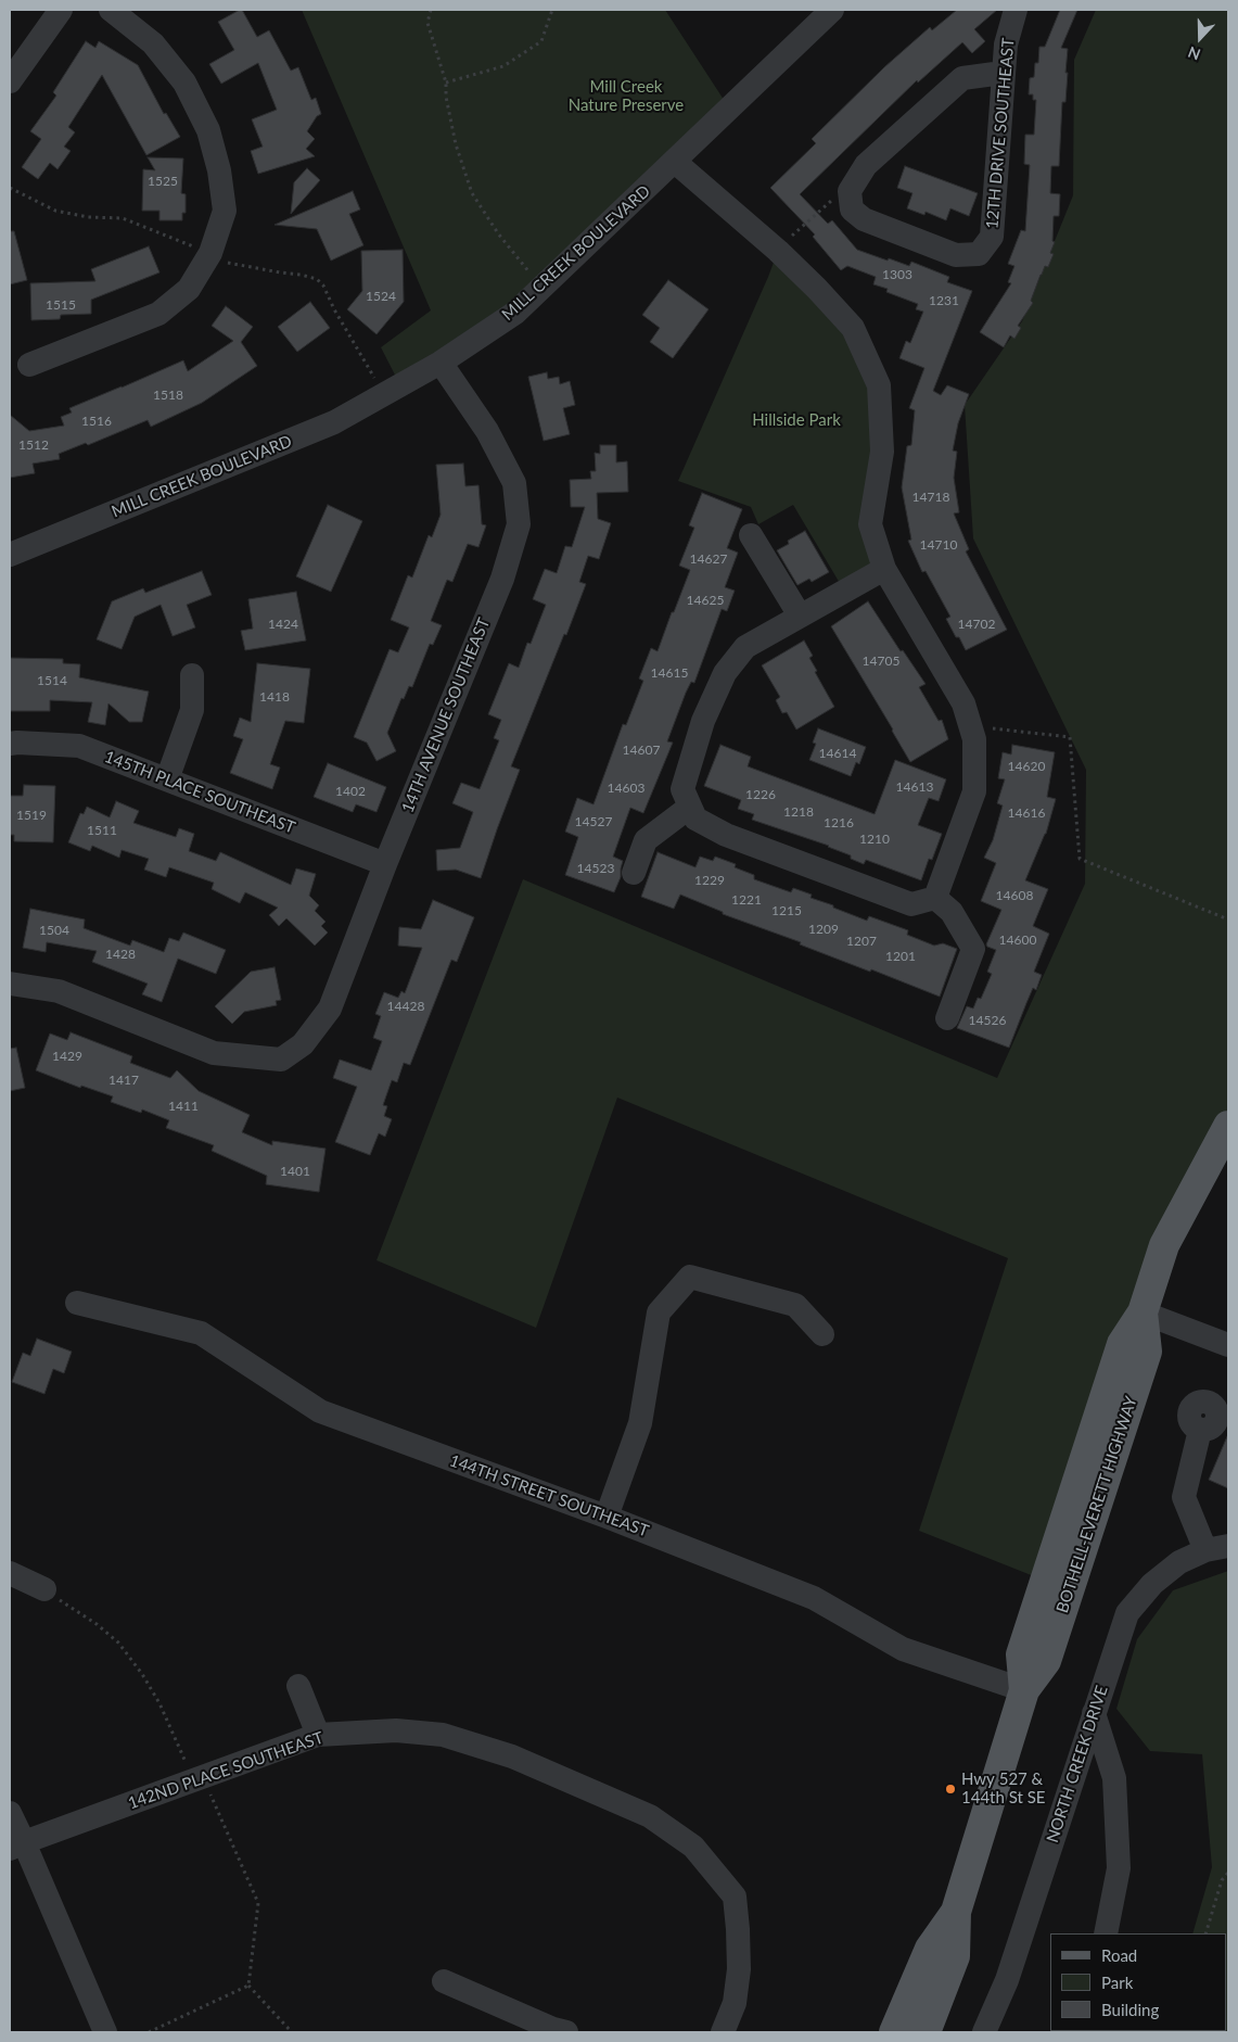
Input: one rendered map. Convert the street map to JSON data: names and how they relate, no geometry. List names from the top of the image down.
{
  "streets": {
    "main road": ["BOTHELL-EVERETT HIGHWAY"],
    "street": [
      "12TH DRIVE SOUTHEAST",
      "MILL CREEK BOULEVARD",
      "14TH AVENUE SOUTHEAST",
      "145TH PLACE SOUTHEAST",
      "144TH STREET SOUTHEAST",
      "NORTH CREEK DRIVE",
      "142ND PLACE SOUTHEAST"
    ]
  },
  "crossings": [
    ["MILL CREEK BOULEVARD", "14TH AVENUE SOUTHEAST"],
    ["14TH AVENUE SOUTHEAST", "145TH PLACE SOUTHEAST"],
    ["144TH STREET SOUTHEAST", "BOTHELL-EVERETT HIGHWAY"]
  ],
  "parks": ["Mill Creek Nature Preserve", "Hillside Park"],
  "places": ["Hwy 527 & 144th St SE"],
  "house_numbers": [
    "1525",
    "1303",
    "1524",
    "1231",
    "1515",
    "1518",
    "1516",
    "1512",
    "14718",
    "14710",
    "14627",
    "14625",
    "1424",
    "14702",
    "14705",
    "14615",
    "1514",
    "1418",
    "14607",
    "14614",
    "14620",
    "14613",
    "14603",
    "1402",
    "1226",
    "1218",
    "14616",
    "1519",
    "14527",
    "1216",
    "1511",
    "1210",
    "14523",
    "1229",
    "14608",
    "1221",
    "1215",
    "1209",
    "1504",
    "14600",
    "1207",
    "1428",
    "1201",
    "14428",
    "14526",
    "1429",
    "1417",
    "1411",
    "1401"
  ],
  "legend": ["Road", "Park", "Building"],
  "north": "bottom"
}
